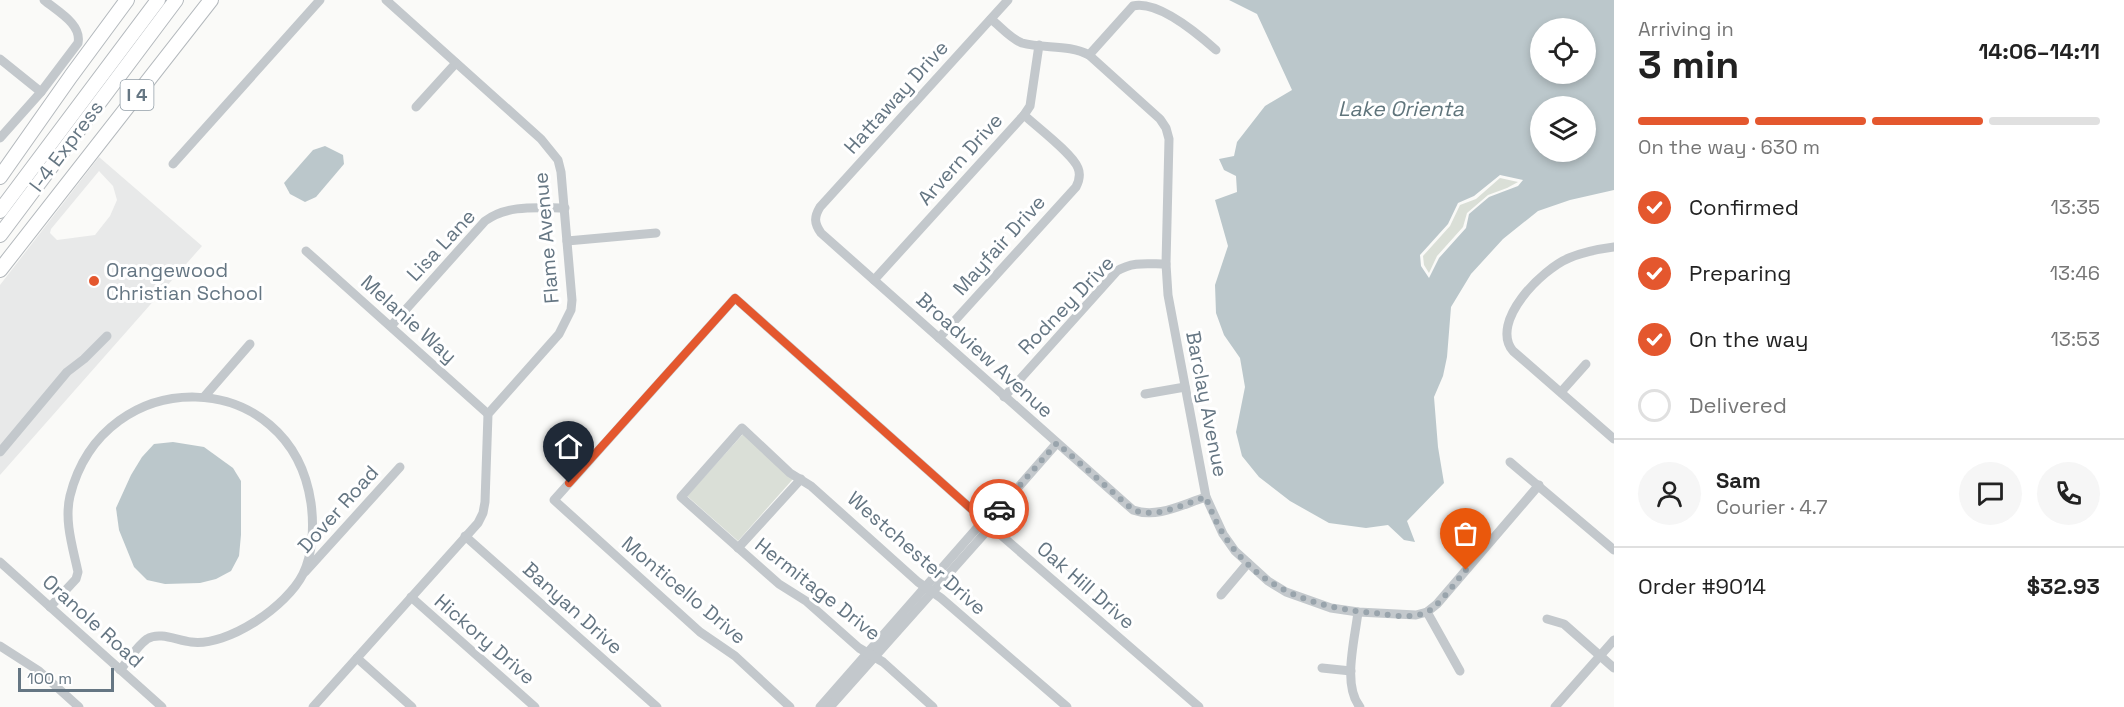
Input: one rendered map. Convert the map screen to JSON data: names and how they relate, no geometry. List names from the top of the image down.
{
  "streets": {
    "highway": ["I 4", "I-4 Express"],
    "street": [
      "Hattaway Drive",
      "Arvern Drive",
      "Flame Avenue",
      "Lisa Lane",
      "Mayfair Drive",
      "Rodney Drive",
      "Melanie Way",
      "Broadview Avenue",
      "Barclay Avenue",
      "Dover Road",
      "Westchester Drive",
      "Oak Hill Drive",
      "Hermitage Drive",
      "Monticello Drive",
      "Banyan Drive",
      "Oranole Road",
      "Hickory Drive"
    ]
  },
  "crossings": [
    ["Hattaway Drive", "Broadview Avenue"],
    ["Hattaway Drive", "Barclay Avenue"],
    ["Arvern Drive", "Mayfair Drive"],
    ["Arvern Drive", "Broadview Avenue"],
    ["Arvern Drive", "Barclay Avenue"],
    ["Flame Avenue", "Lisa Lane"],
    ["Flame Avenue", "Melanie Way"],
    ["Lisa Lane", "Melanie Way"],
    ["Mayfair Drive", "Broadview Avenue"],
    ["Rodney Drive", "Broadview Avenue"],
    ["Rodney Drive", "Barclay Avenue"],
    ["Broadview Avenue", "Barclay Avenue"],
    ["Dover Road", "Oranole Road"],
    ["Westchester Drive", "Hermitage Drive"],
    ["Oak Hill Drive", "Monticello Drive"]
  ],
  "water": ["Lake Orienta"],
  "places": ["Orangewood Christian School"],
  "scale_bar": "100 m",
  "page": {
    "heading": ["3 min", "Arriving in", "14:06–14:11"],
    "panel": [
      "Sam",
      "Courier · 4.7",
      "Order #9014",
      "$32.93"
    ],
    "bar": "On the way · 630 m",
    "list": [
      ["Confirmed", "13:35"],
      ["Preparing", "13:46"],
      ["On the way", "13:53"],
      "Delivered"
    ],
    "scale": "100 m"
  }
}
